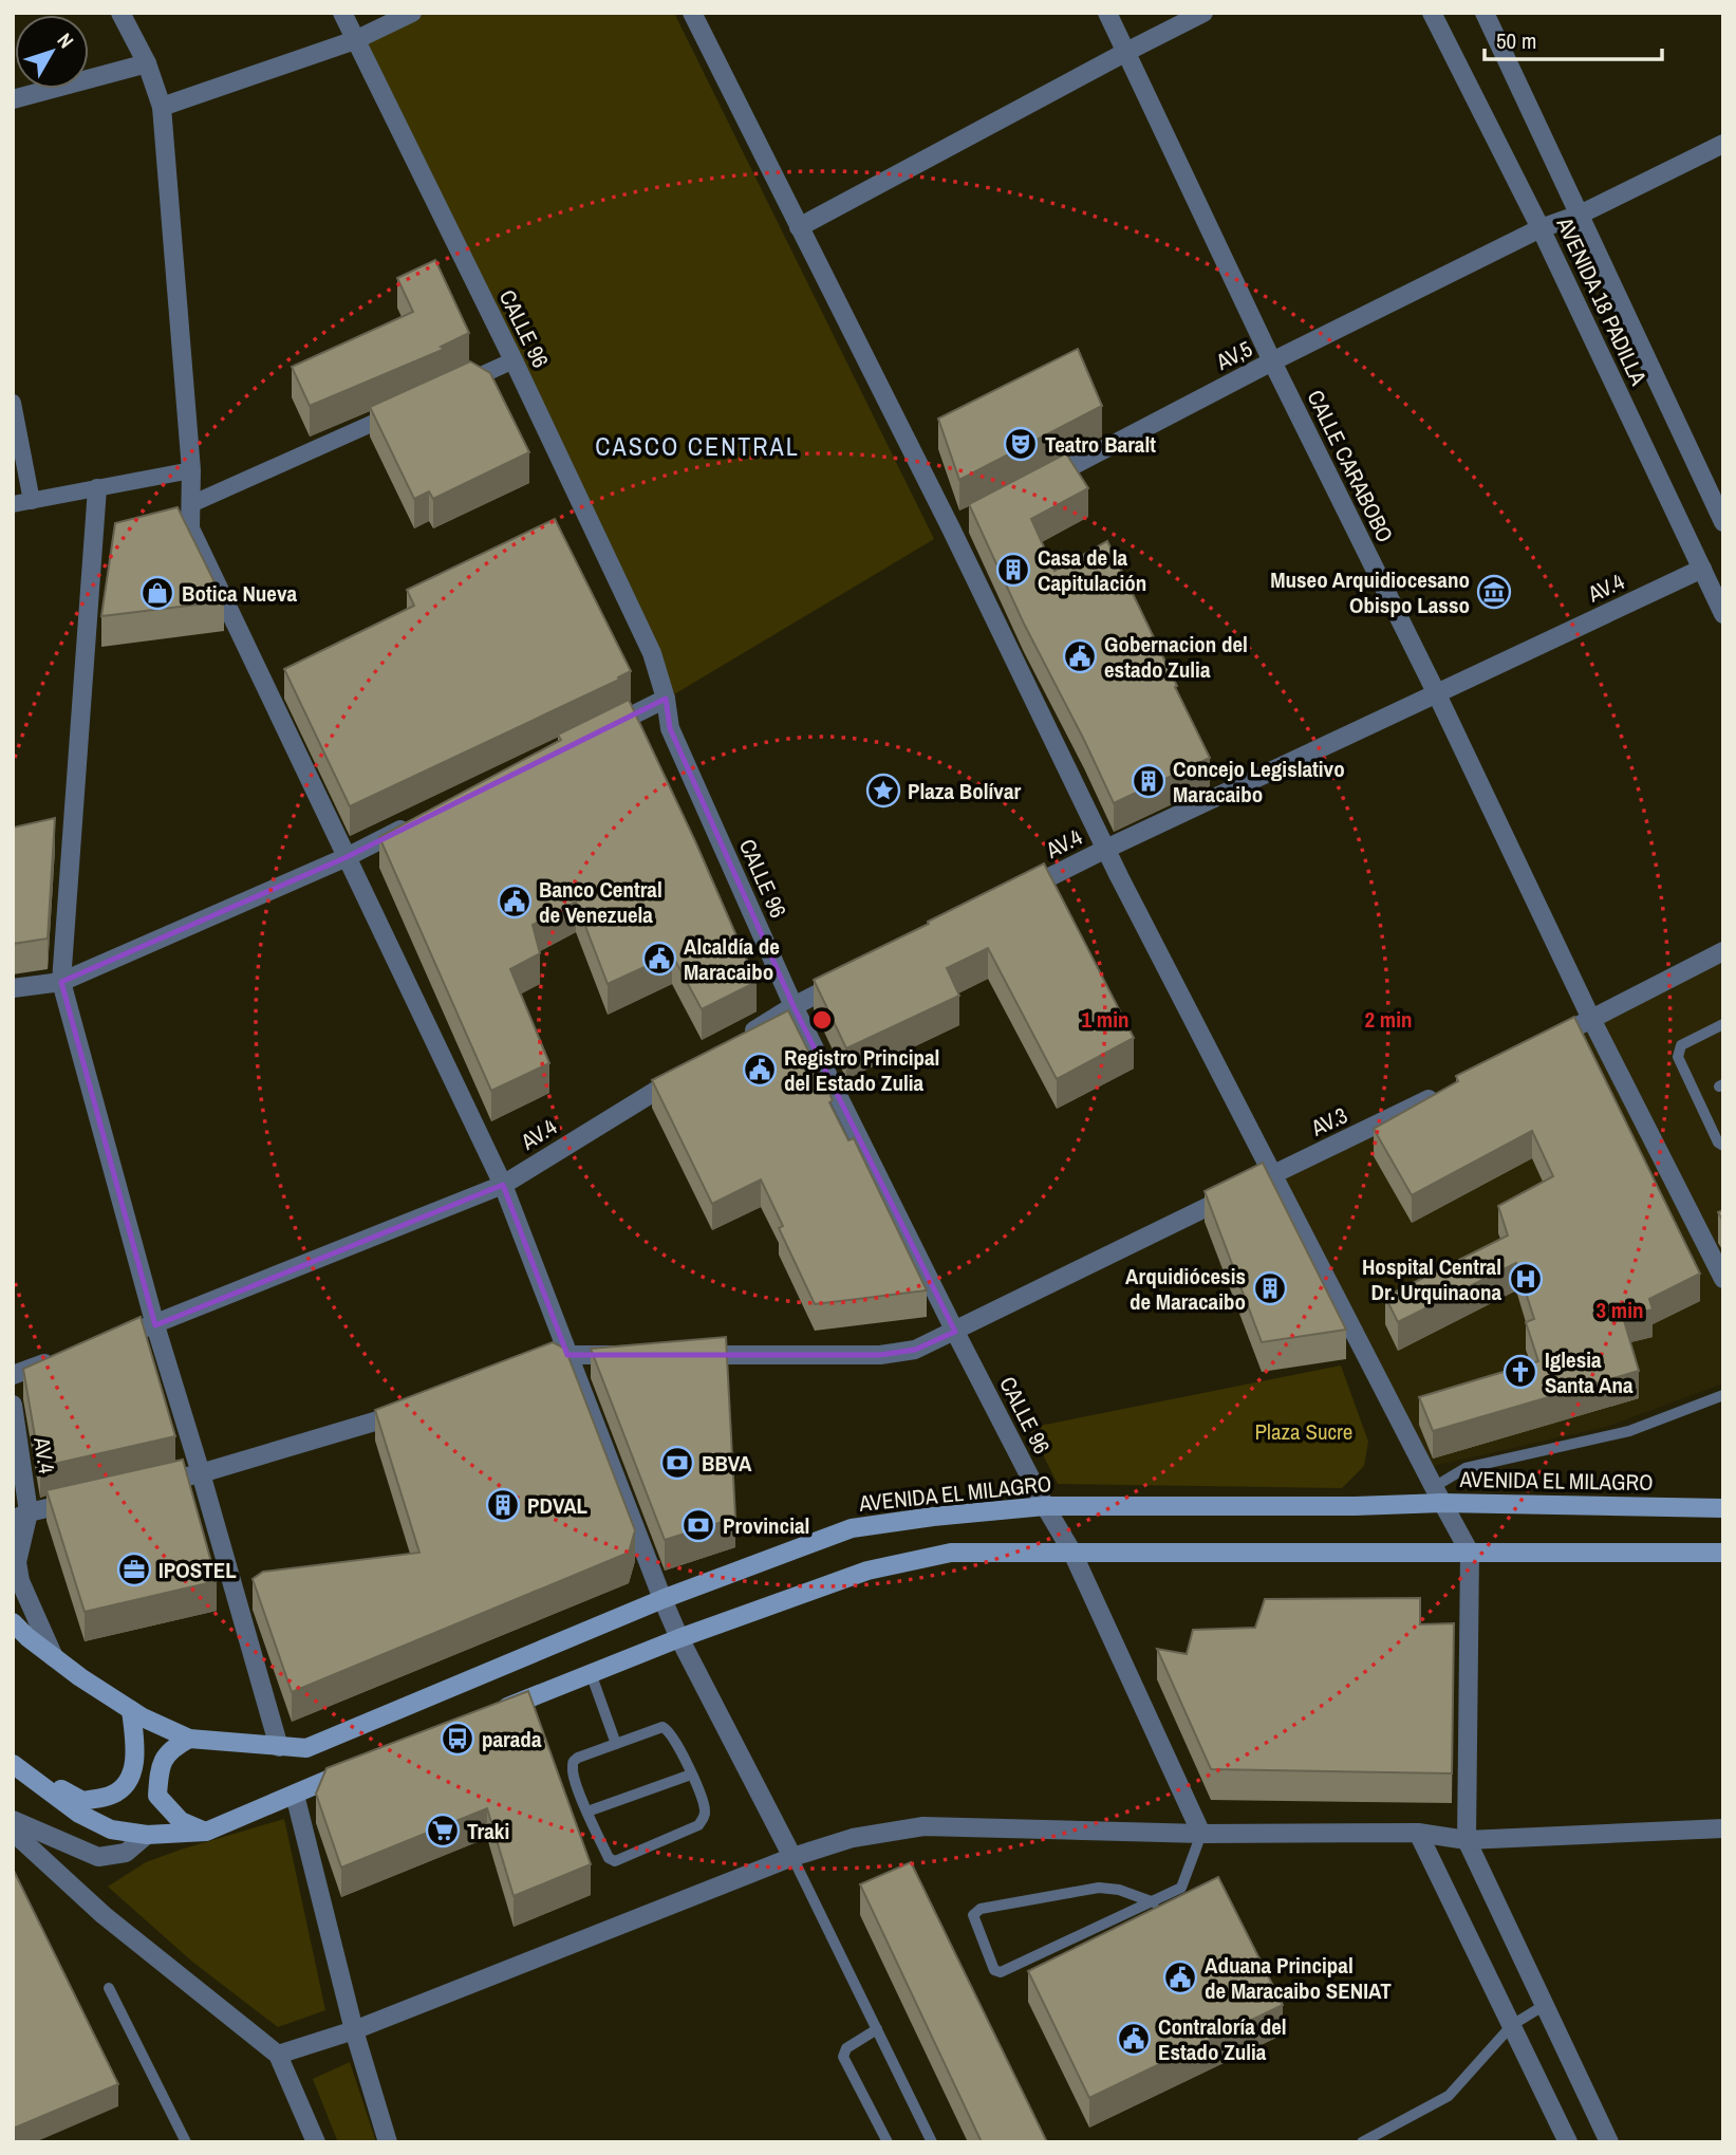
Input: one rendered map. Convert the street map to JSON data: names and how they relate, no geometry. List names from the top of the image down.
{
  "streets": {
    "main road": ["AVENIDA EL MILAGRO"],
    "street": [
      "AVENIDA 18 PADILLA",
      "CALLE 96",
      "AV,5",
      "CALLE CARABOBO",
      "AV.4",
      "AV.3"
    ]
  },
  "crossings": [
    ["AVENIDA 18 PADILLA", "AV,5"],
    ["AVENIDA 18 PADILLA", "AV.4"],
    ["CALLE 96", "AV.3"],
    ["CALLE 96", "AVENIDA EL MILAGRO"],
    ["AV,5", "CALLE CARABOBO"],
    ["CALLE CARABOBO", "AV.4"]
  ],
  "districts": ["CASCO CENTRAL"],
  "parks": ["Plaza Sucre"],
  "places": {
    "theatre": ["Teatro Baralt"],
    "building": [
      "Casa de la Capitulación",
      "Concejo Legislativo Maracaibo",
      "Arquidiócesis de Maracaibo",
      "PDVAL"
    ],
    "museum": ["Museo Arquidiocesano Obispo Lasso"],
    "shop": ["Botica Nueva"],
    "public building": [
      "Gobernacion del estado Zulia",
      "Banco Central de Venezuela",
      "Alcaldía de Maracaibo",
      "Registro Principal del Estado Zulia",
      "Aduana Principal de Maracaibo SENIAT",
      "Contraloría del Estado Zulia"
    ],
    "place": ["Plaza Bolívar"],
    "hospital": ["Hospital Central Dr. Urquinaona"],
    "church": ["Iglesia Santa Ana"],
    "bank": ["BBVA", "Provincial"],
    "office": ["IPOSTEL"],
    "bus stop": ["parada"],
    "supermarket": ["Traki"]
  },
  "scale_bar": "50 m",
  "north": "top right",
  "rings": ["1 min", "2 min", "3 min"]
}
